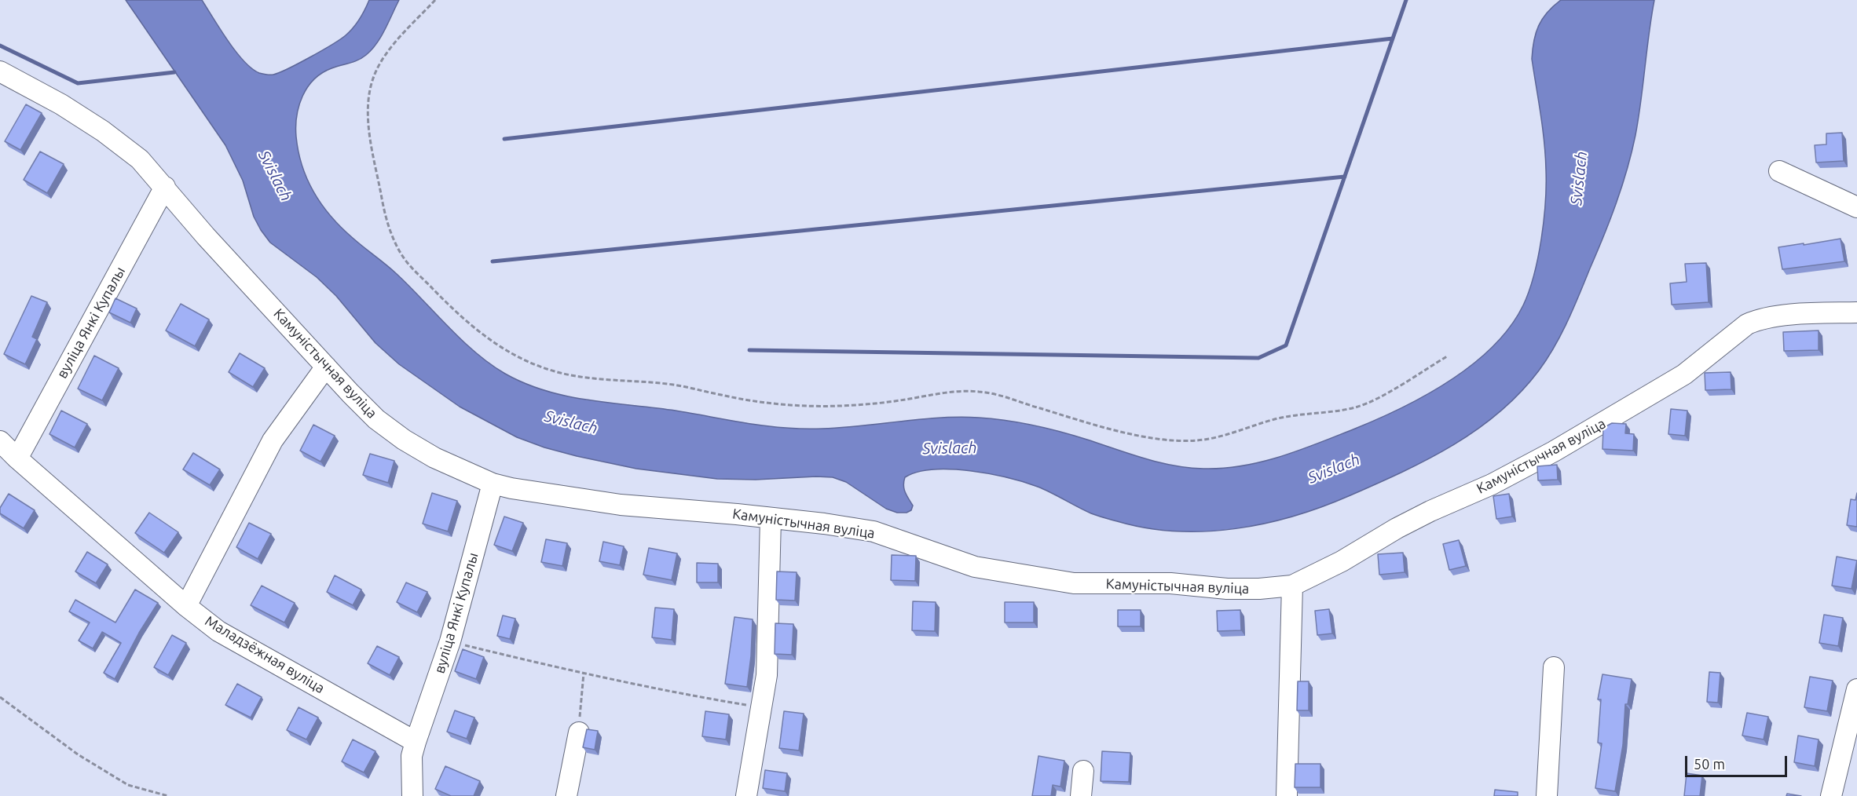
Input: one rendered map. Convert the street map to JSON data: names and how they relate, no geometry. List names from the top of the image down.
{
  "streets": {
    "street": ["вуліца Янкі Купалы", "Камуністычная вуліца", "Маладзёжная вуліца"]
  },
  "crossings": [
    ["вуліца Янкі Купалы", "Камуністычная вуліца"],
    ["вуліца Янкі Купалы", "Маладзёжная вуліца"]
  ],
  "water": ["Svislach"],
  "scale_bar": "50 m"
}
